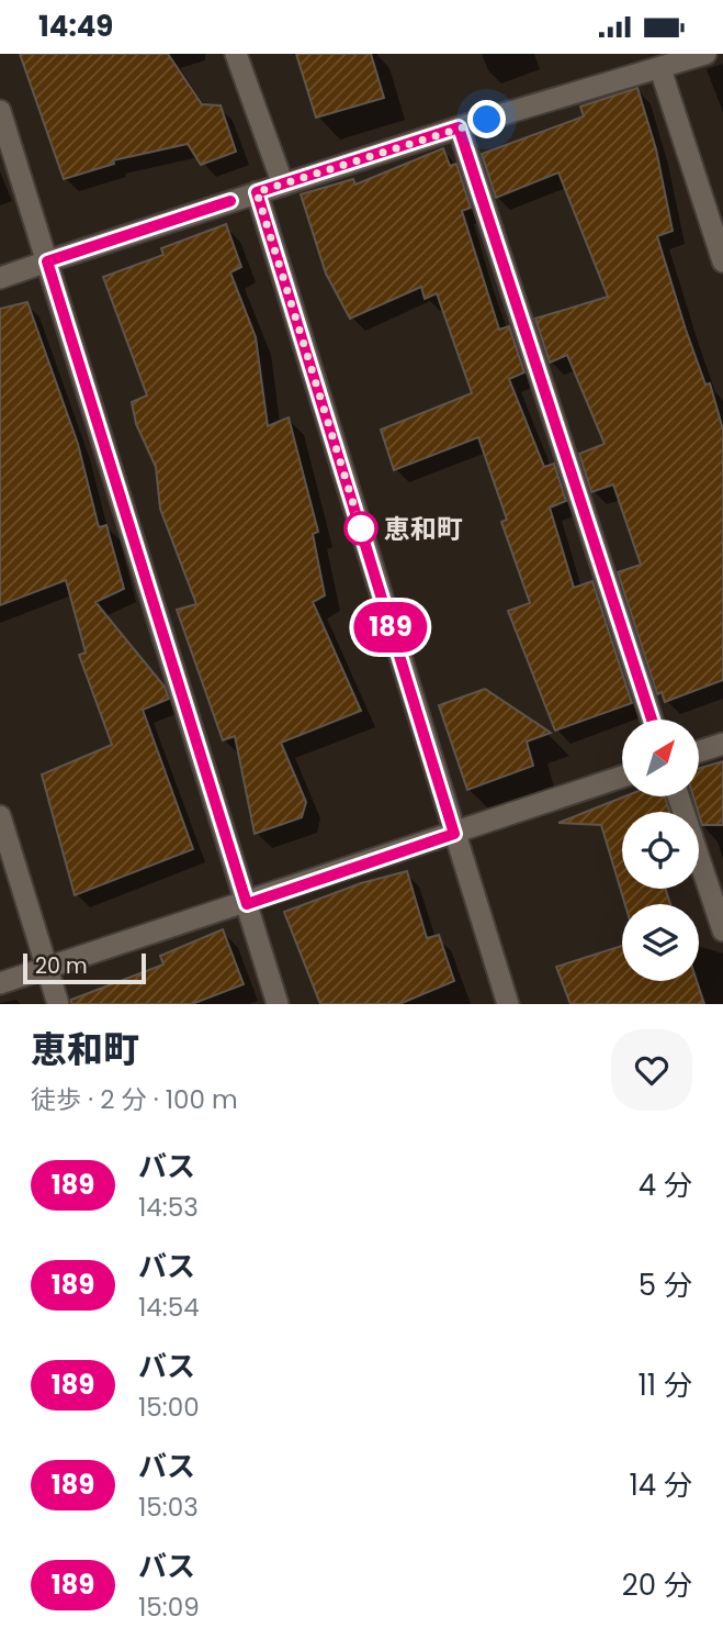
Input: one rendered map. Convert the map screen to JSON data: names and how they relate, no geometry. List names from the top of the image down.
{
  "places": ["恵和町"],
  "lines": ["bus line 189"],
  "scale_bar": "20 m",
  "north": "top right",
  "page": {
    "status": "14:49",
    "on_map": "189",
    "scale": "20 m",
    "heading": ["恵和町", "徒歩 · 2 分 · 100 m"],
    "list": [
      {
        "mark": "189",
        "name": "バス",
        "note": "14:53",
        "value": "4 分"
      },
      {
        "mark": "189",
        "name": "バス",
        "note": "14:54",
        "value": "5 分"
      },
      {
        "mark": "189",
        "name": "バス",
        "note": "15:00",
        "value": "11 分"
      },
      {
        "mark": "189",
        "name": "バス",
        "note": "15:03",
        "value": "14 分"
      },
      {
        "mark": "189",
        "name": "バス",
        "note": "15:09",
        "value": "20 分"
      }
    ]
  }
}
